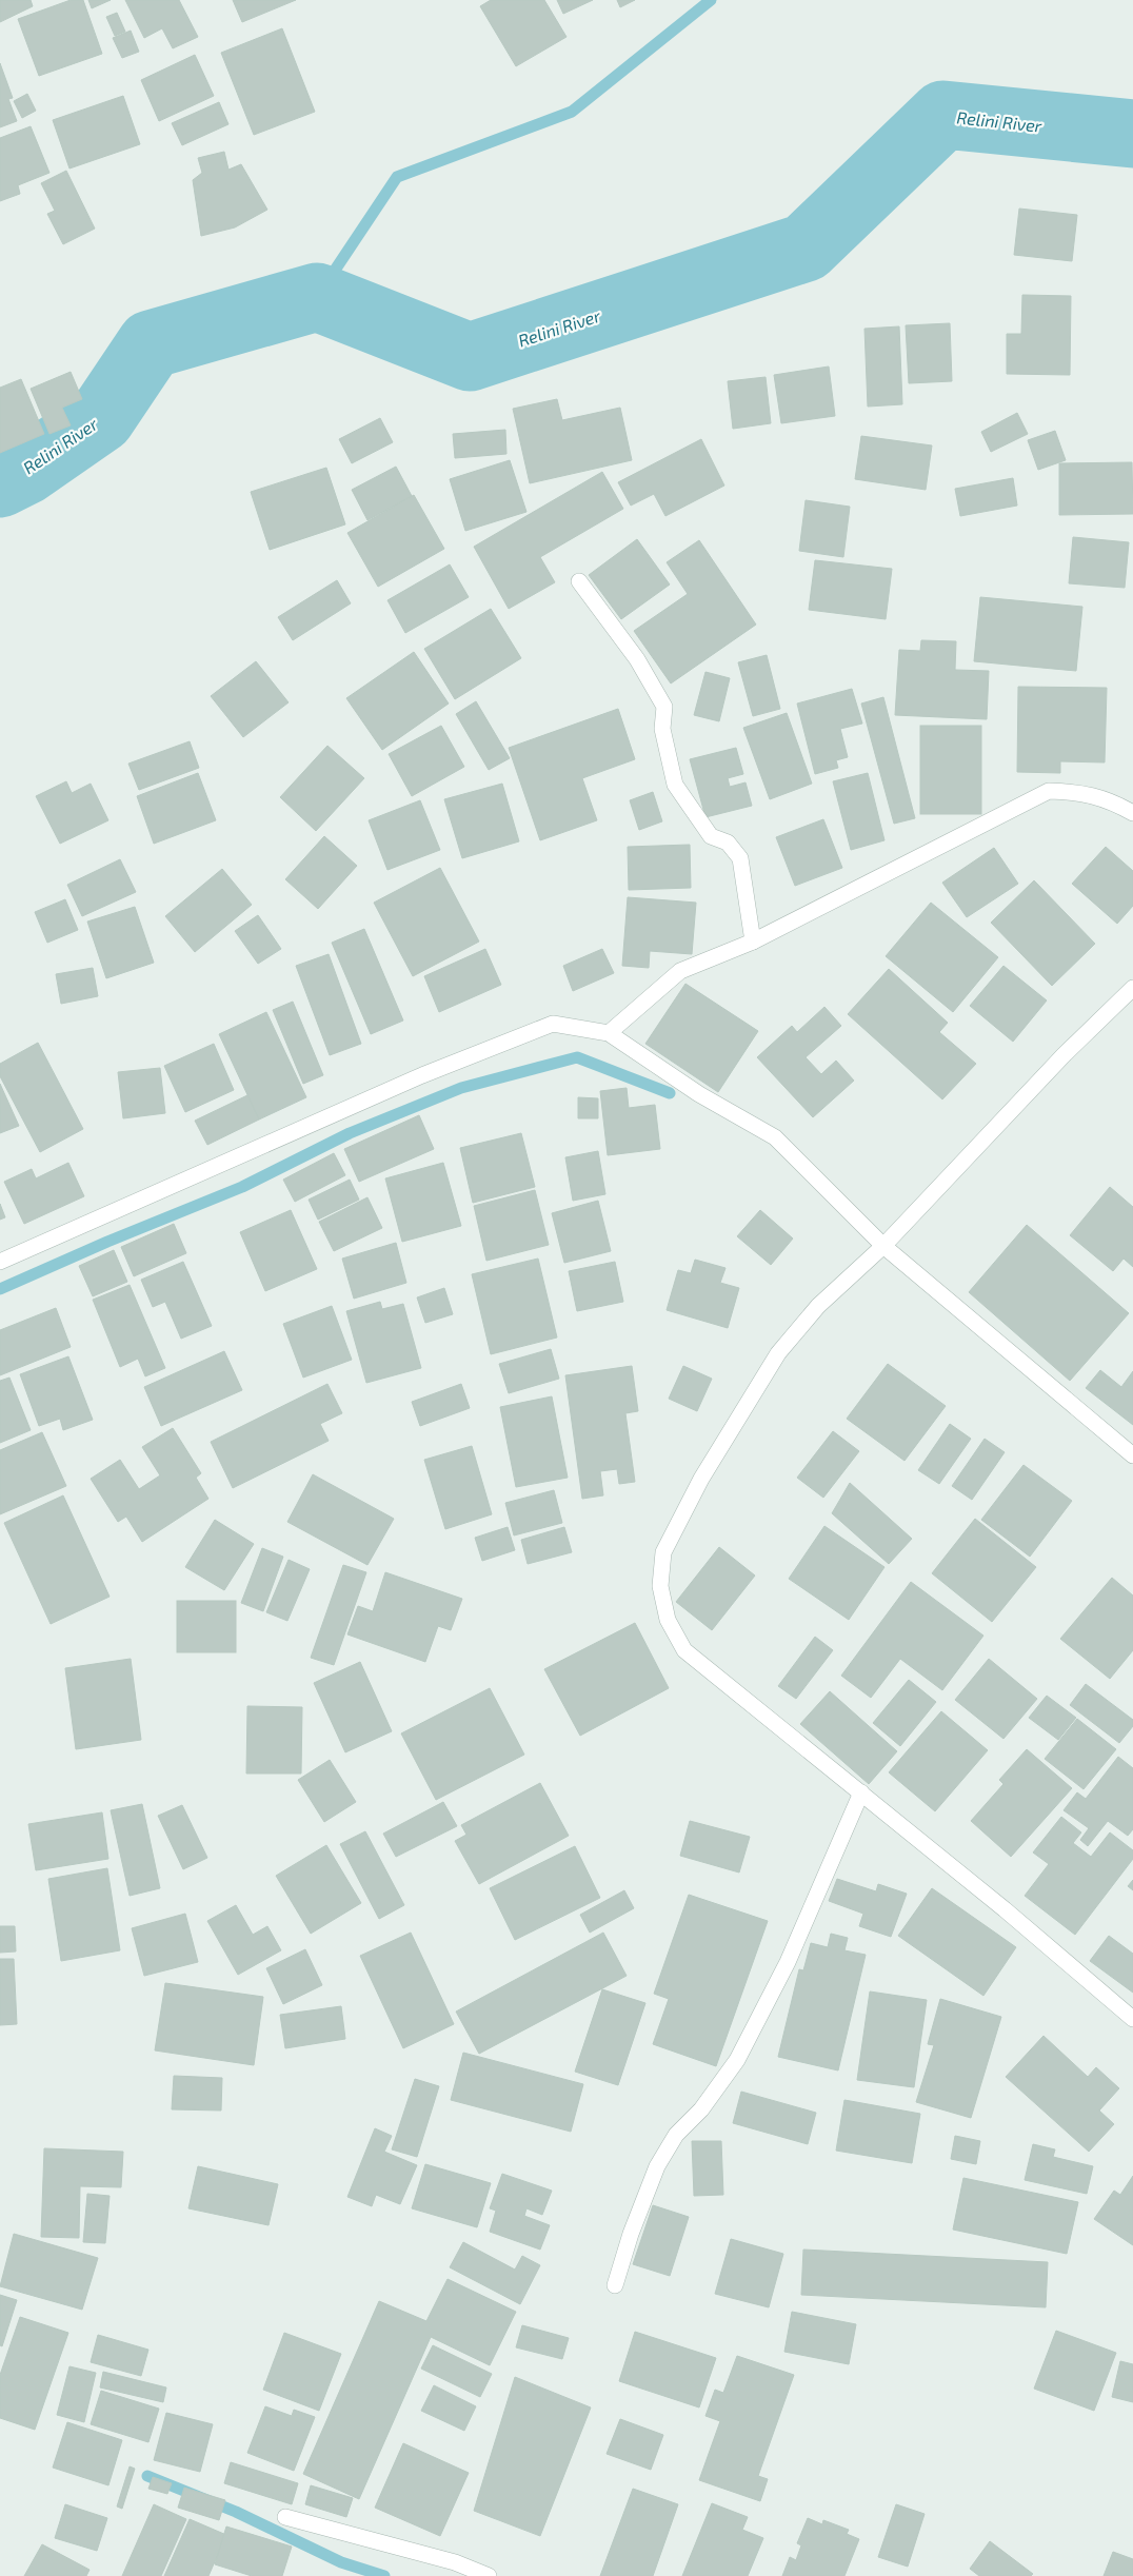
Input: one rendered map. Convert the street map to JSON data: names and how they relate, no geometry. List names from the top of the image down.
{
  "water": ["Relini River"]
}
